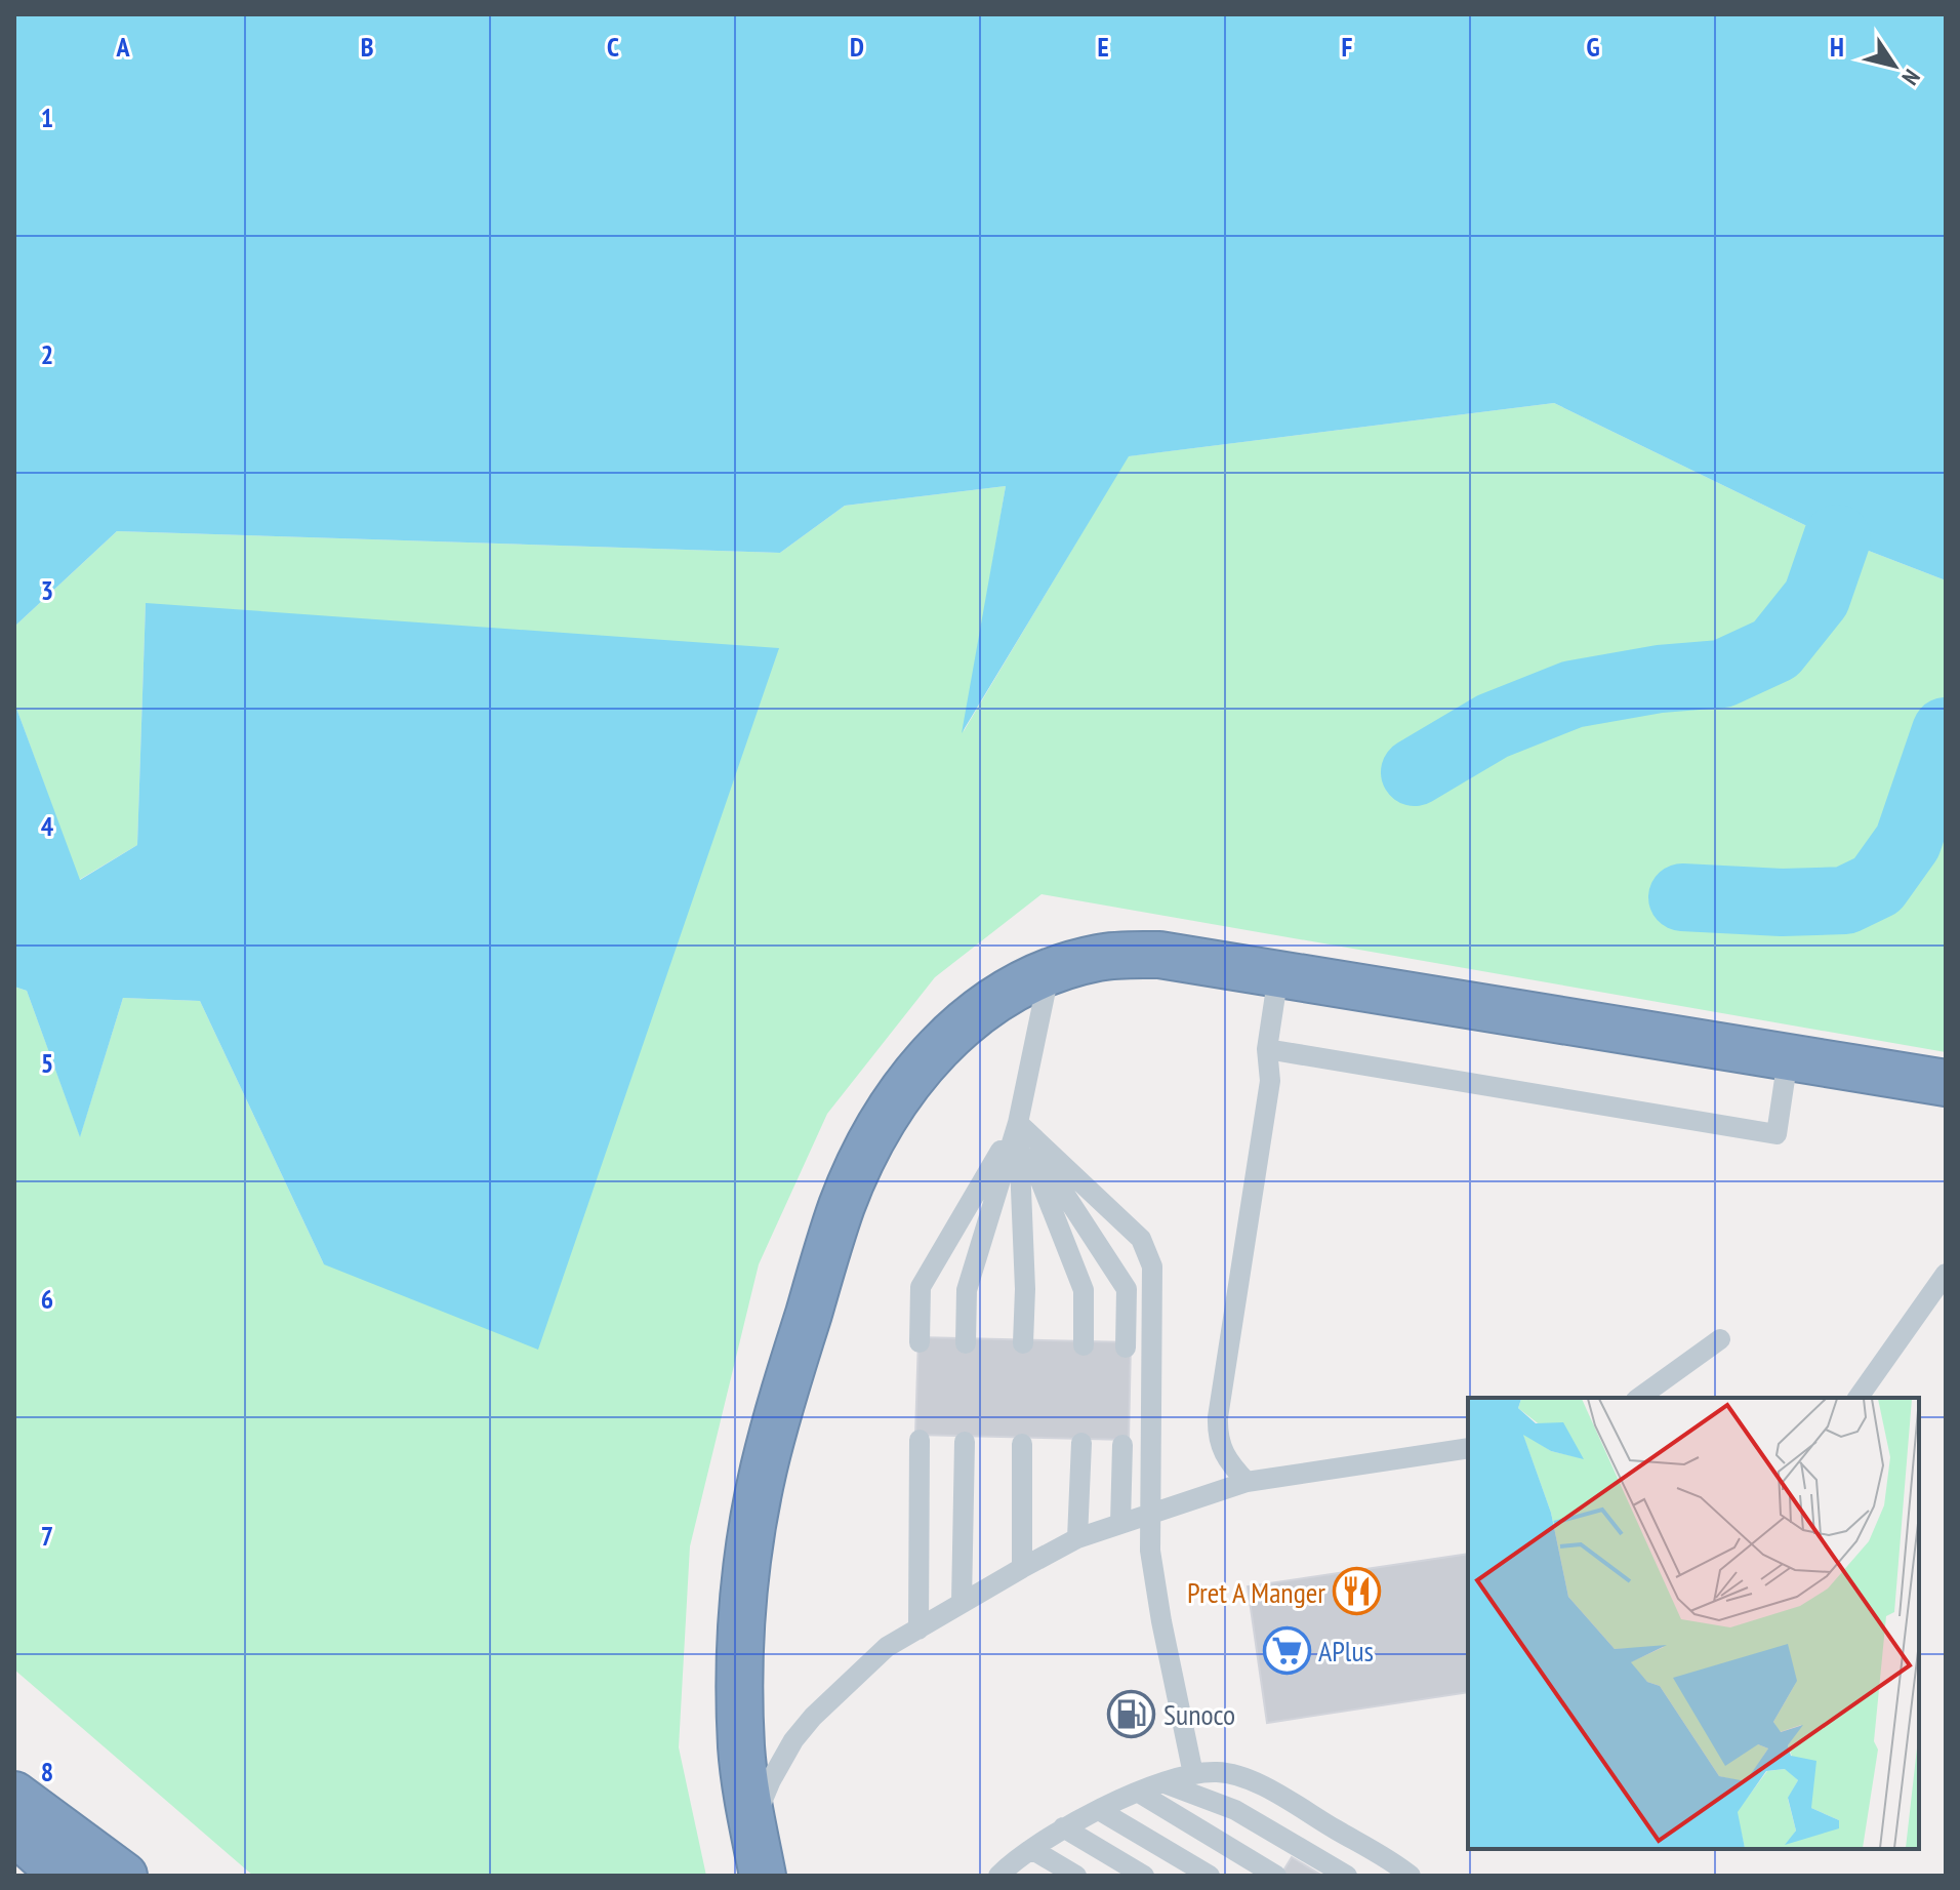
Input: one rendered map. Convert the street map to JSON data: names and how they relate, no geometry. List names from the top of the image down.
{
  "places": {
    "restaurant": ["Pret A Manger"],
    "supermarket": ["APlus"],
    "fuel station": ["Sunoco"]
  },
  "north": "bottom right",
  "grid": {
    "columns": [
      "A",
      "B",
      "C",
      "D",
      "E",
      "F",
      "G",
      "H"
    ],
    "rows": [
      "1",
      "2",
      "3",
      "4",
      "5",
      "6",
      "7",
      "8"
    ]
  }
}
